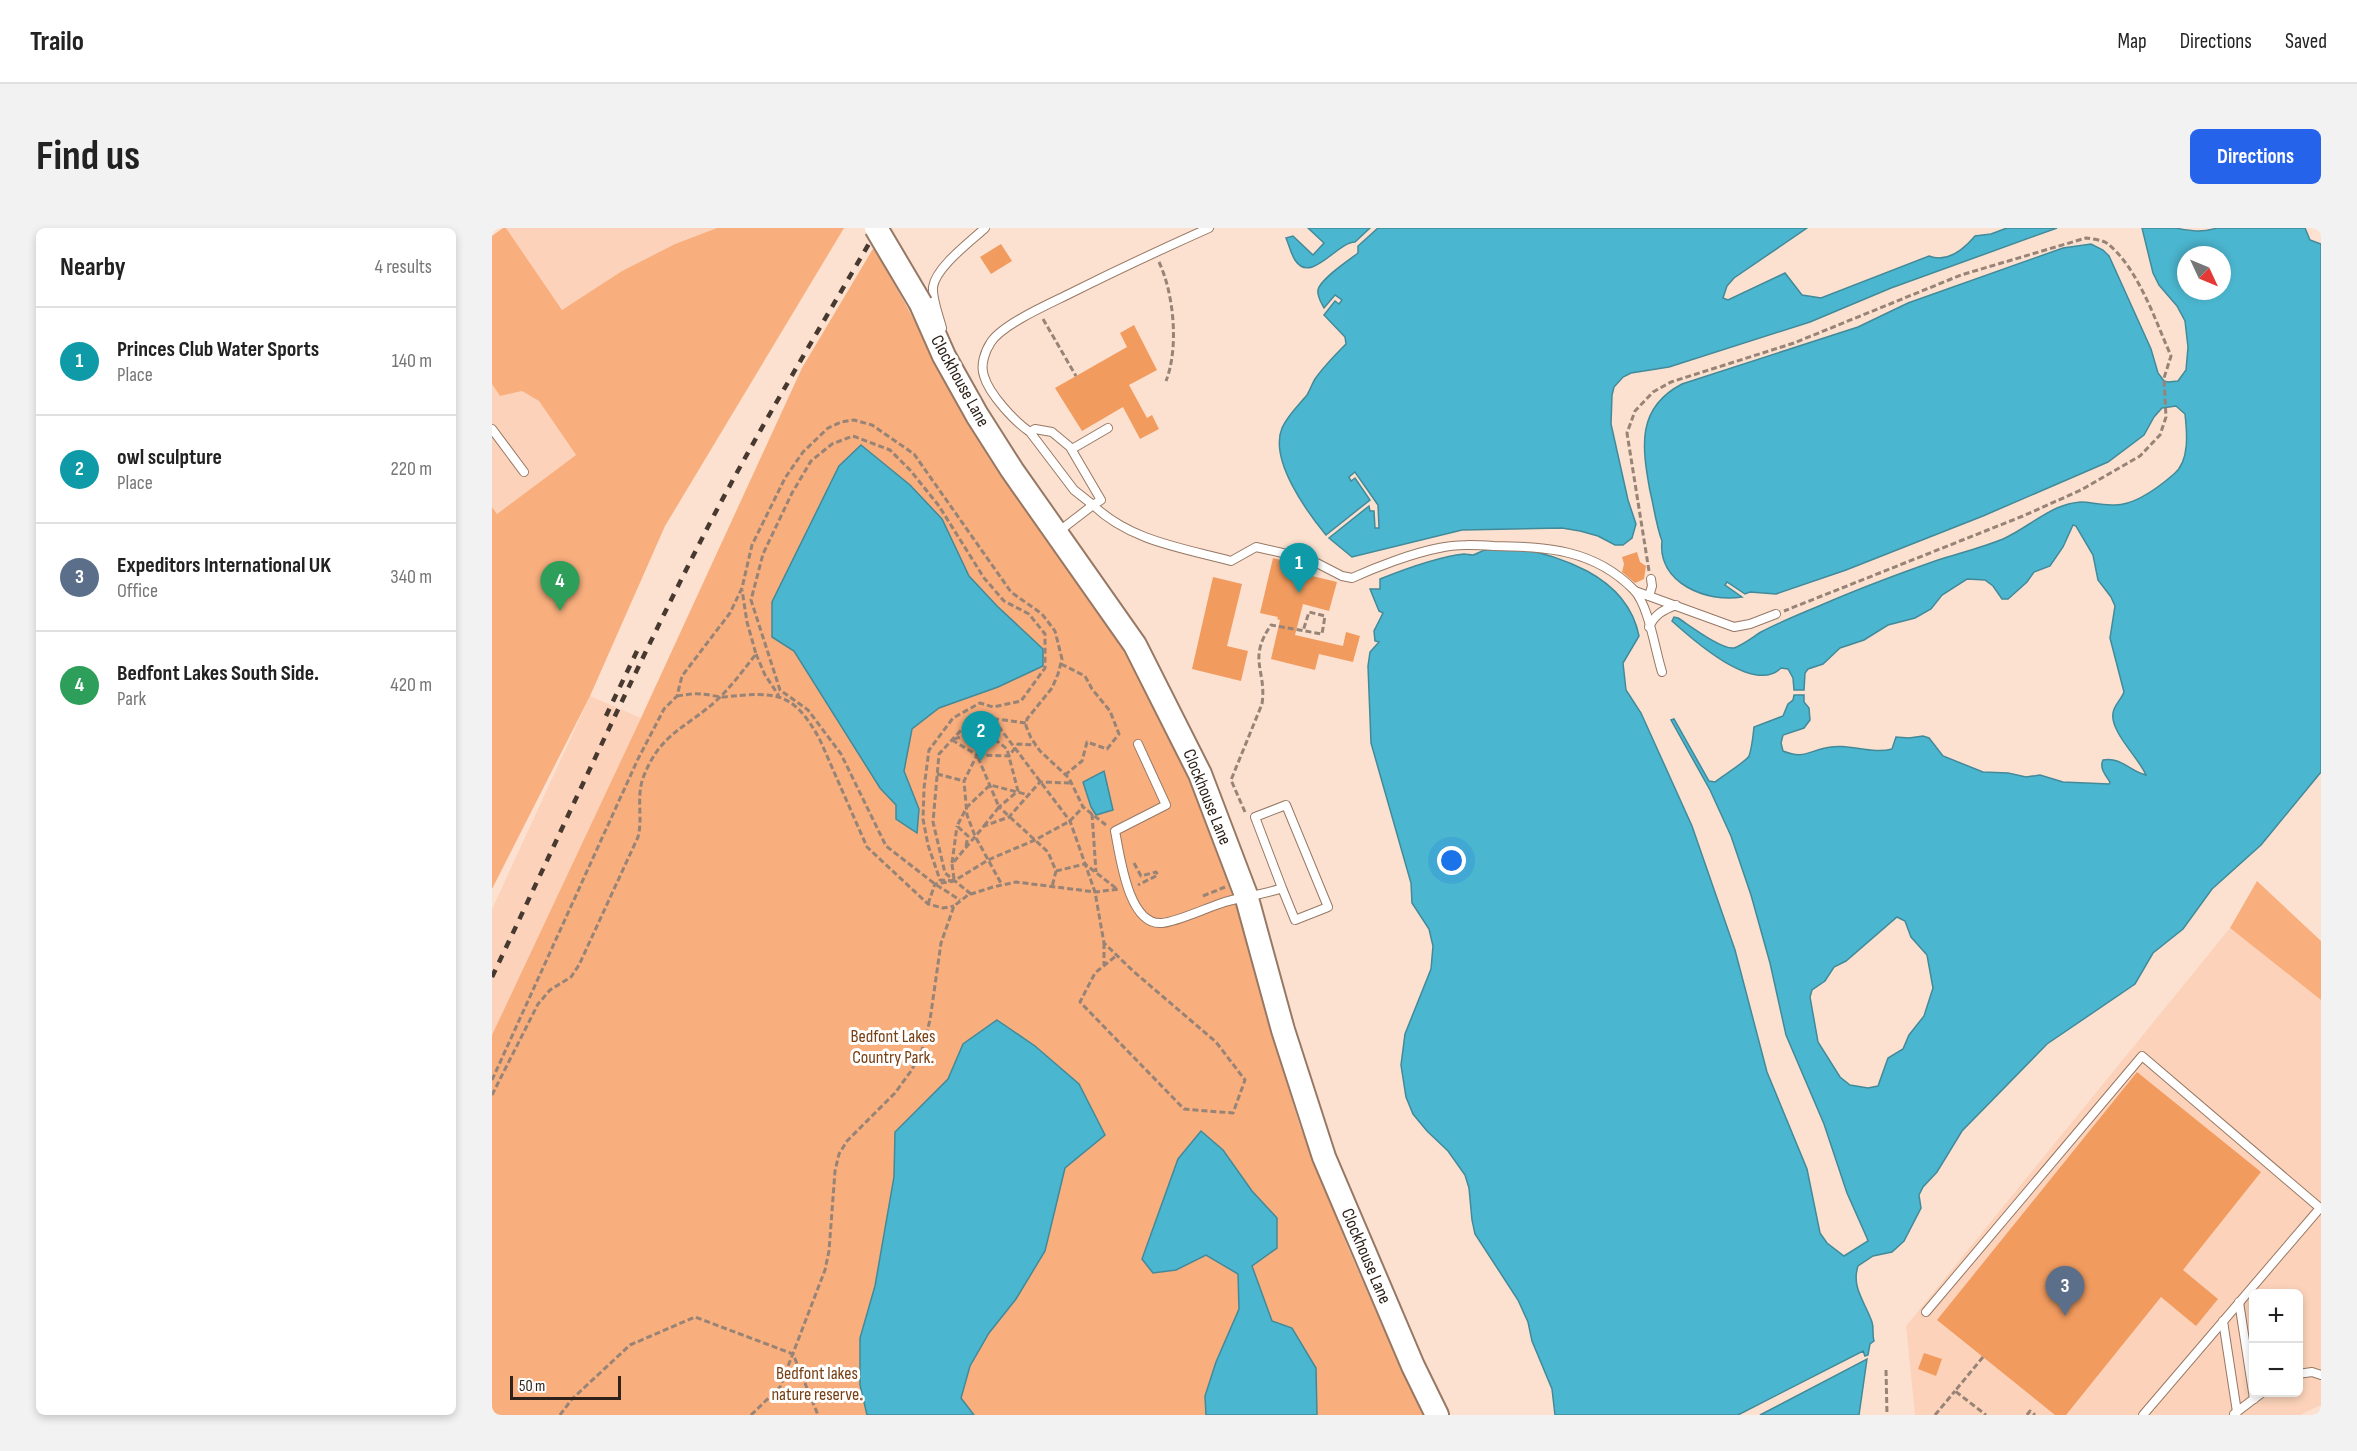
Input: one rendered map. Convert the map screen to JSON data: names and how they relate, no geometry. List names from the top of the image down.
{
  "streets": {
    "main road": ["Clockhouse Lane"]
  },
  "parks": ["Bedfont Lakes Country Park.", "Bedfont lakes nature reserve."],
  "scale_bar": "50 m",
  "north": "bottom right",
  "page": {
    "header": "Trailo",
    "nav": ["Map", "Directions", "Saved"],
    "buttons": "Directions",
    "title": "Find us",
    "heading": ["Nearby", "4 results"],
    "list": [
      {
        "mark": "1",
        "name": "Princes Club Water Sports",
        "note": "Place",
        "value": "140 m"
      },
      {
        "mark": "2",
        "name": "owl sculpture",
        "note": "Place",
        "value": "220 m"
      },
      {
        "mark": "3",
        "name": "Expeditors International UK",
        "note": "Office",
        "value": "340 m"
      },
      {
        "mark": "4",
        "name": "Bedfont Lakes South Side.",
        "note": "Park",
        "value": "420 m"
      }
    ],
    "pins": [
      "1",
      "4",
      "2",
      "3"
    ],
    "map_buttons": ["+", "−"],
    "scale": "50 m"
  }
}
